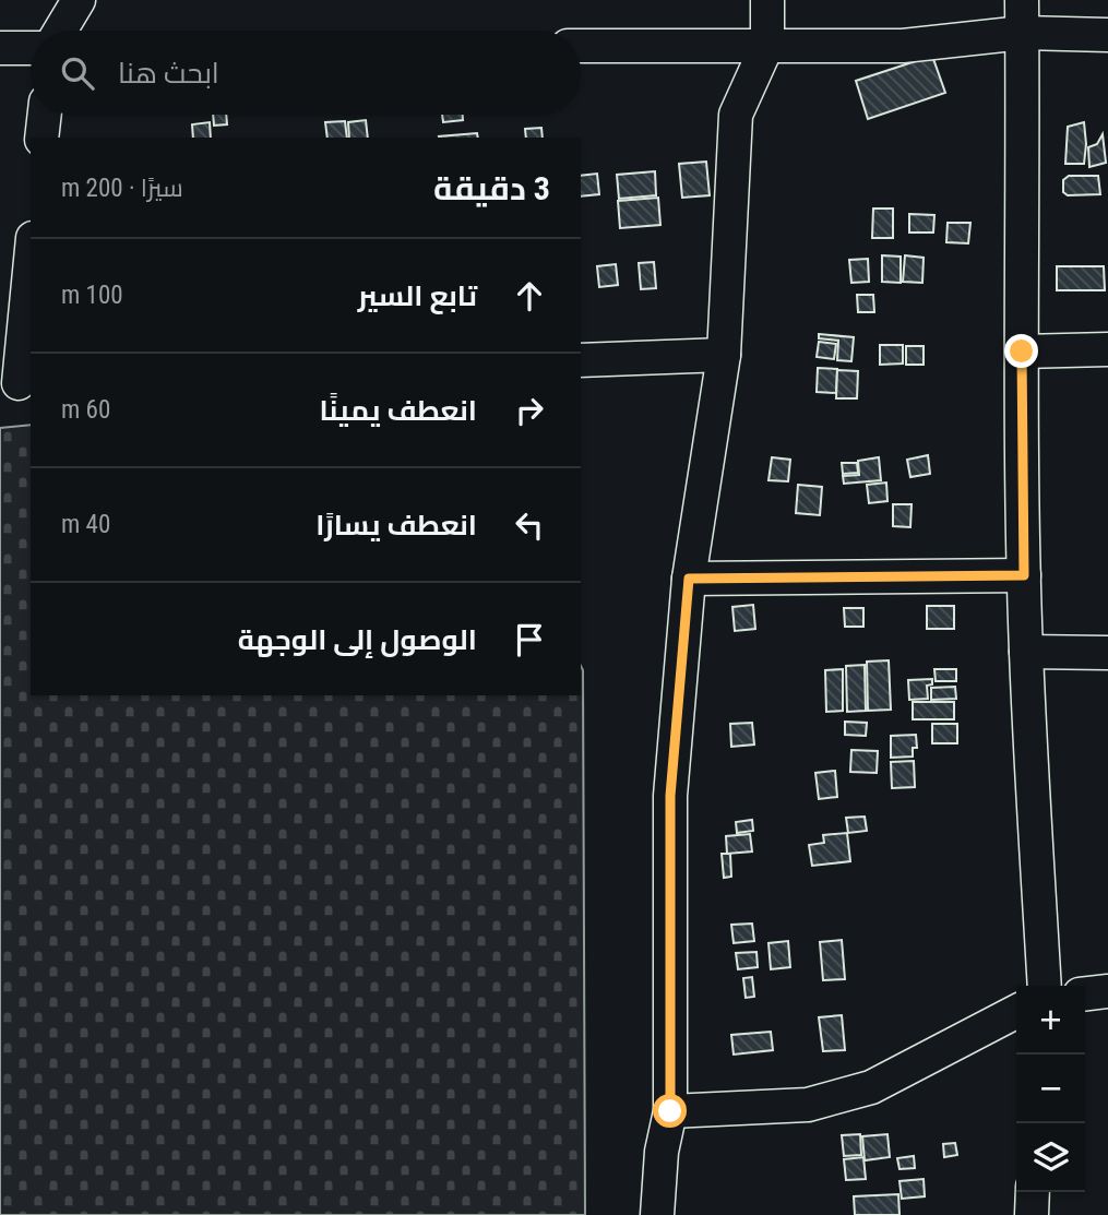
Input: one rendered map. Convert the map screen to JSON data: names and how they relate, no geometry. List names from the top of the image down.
{
  "page": {
    "search": "ابحث هنا",
    "heading": ["3 دقيقة", "سيرًا · 200 m"],
    "list": [
      ["تابع السير", "100 m"],
      ["انعطف يمينًا", "60 m"],
      ["انعطف يسارًا", "40 m"],
      "الوصول إلى الوجهة"
    ],
    "map_buttons": ["+", "−"]
  }
}
